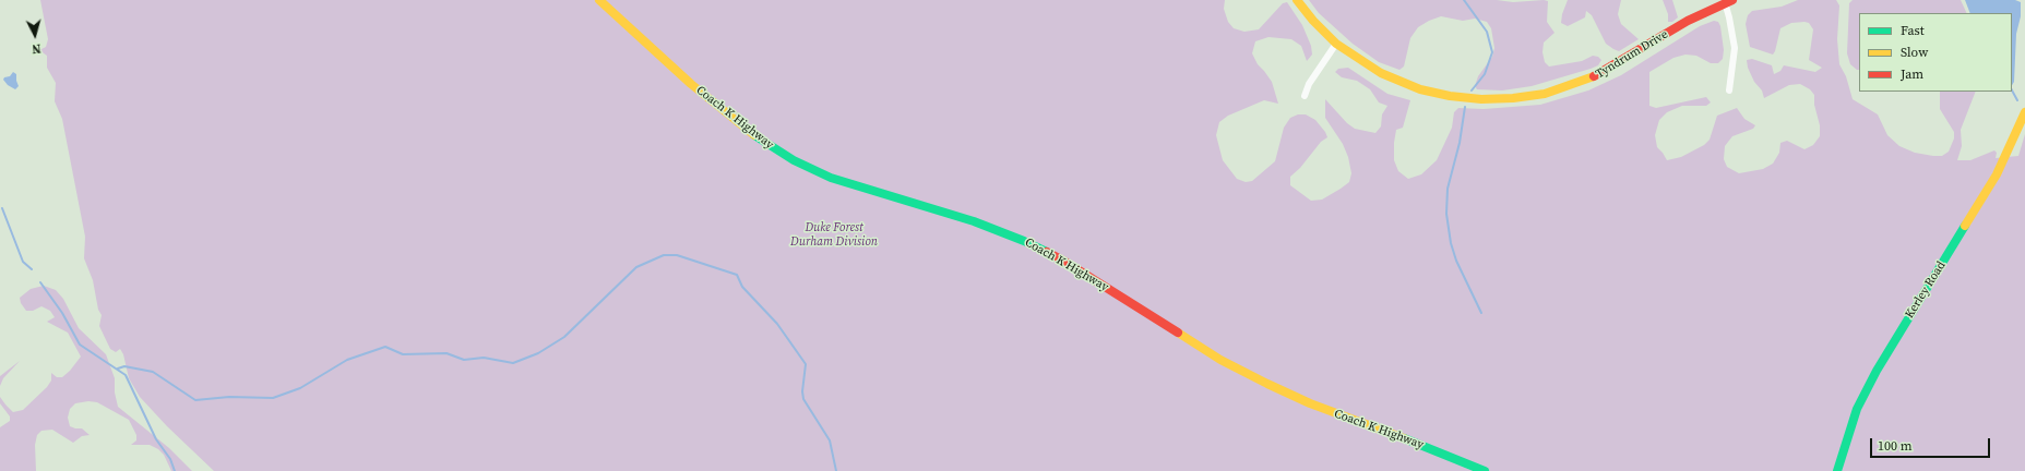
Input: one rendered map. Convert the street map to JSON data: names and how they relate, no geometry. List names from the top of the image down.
{
  "streets": {
    "street": ["Tyndrum Drive", "Coach K Highway", "Kerley Road"]
  },
  "parks": ["Duke Forest Durham Division"],
  "legend": ["Fast", "Slow", "Jam"],
  "scale_bar": "100 m",
  "north": "bottom"
}
